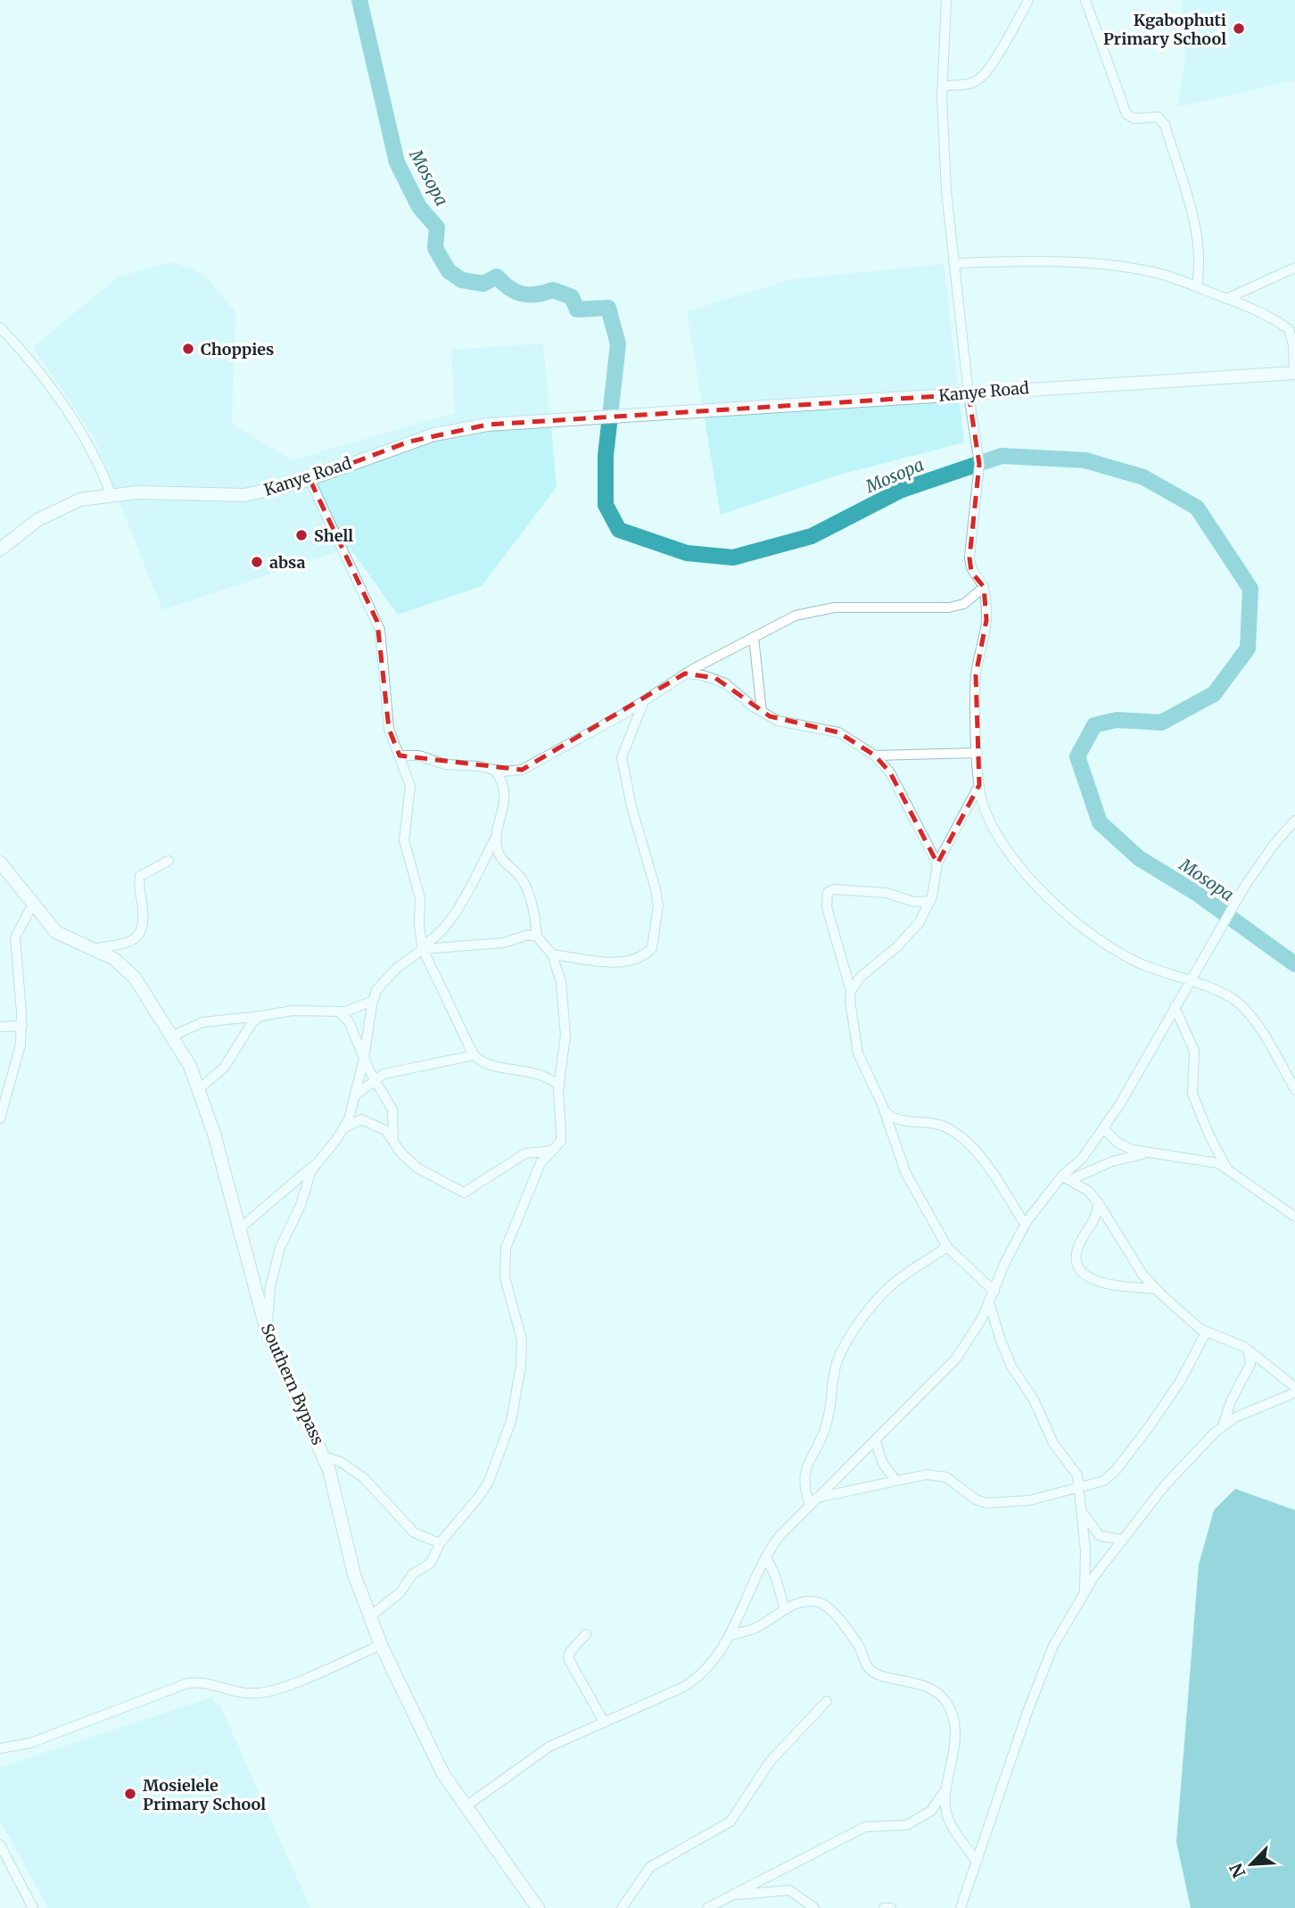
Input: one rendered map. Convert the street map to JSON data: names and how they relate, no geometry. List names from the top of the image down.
{
  "streets": {
    "main road": ["Kanye Road", "Southern Bypass"]
  },
  "water": ["Mosopa"],
  "places": [
    "Kgabophuti Primary School",
    "Choppies",
    "Shell",
    "absa",
    "Mosielele Primary School"
  ],
  "north": "bottom left"
}
